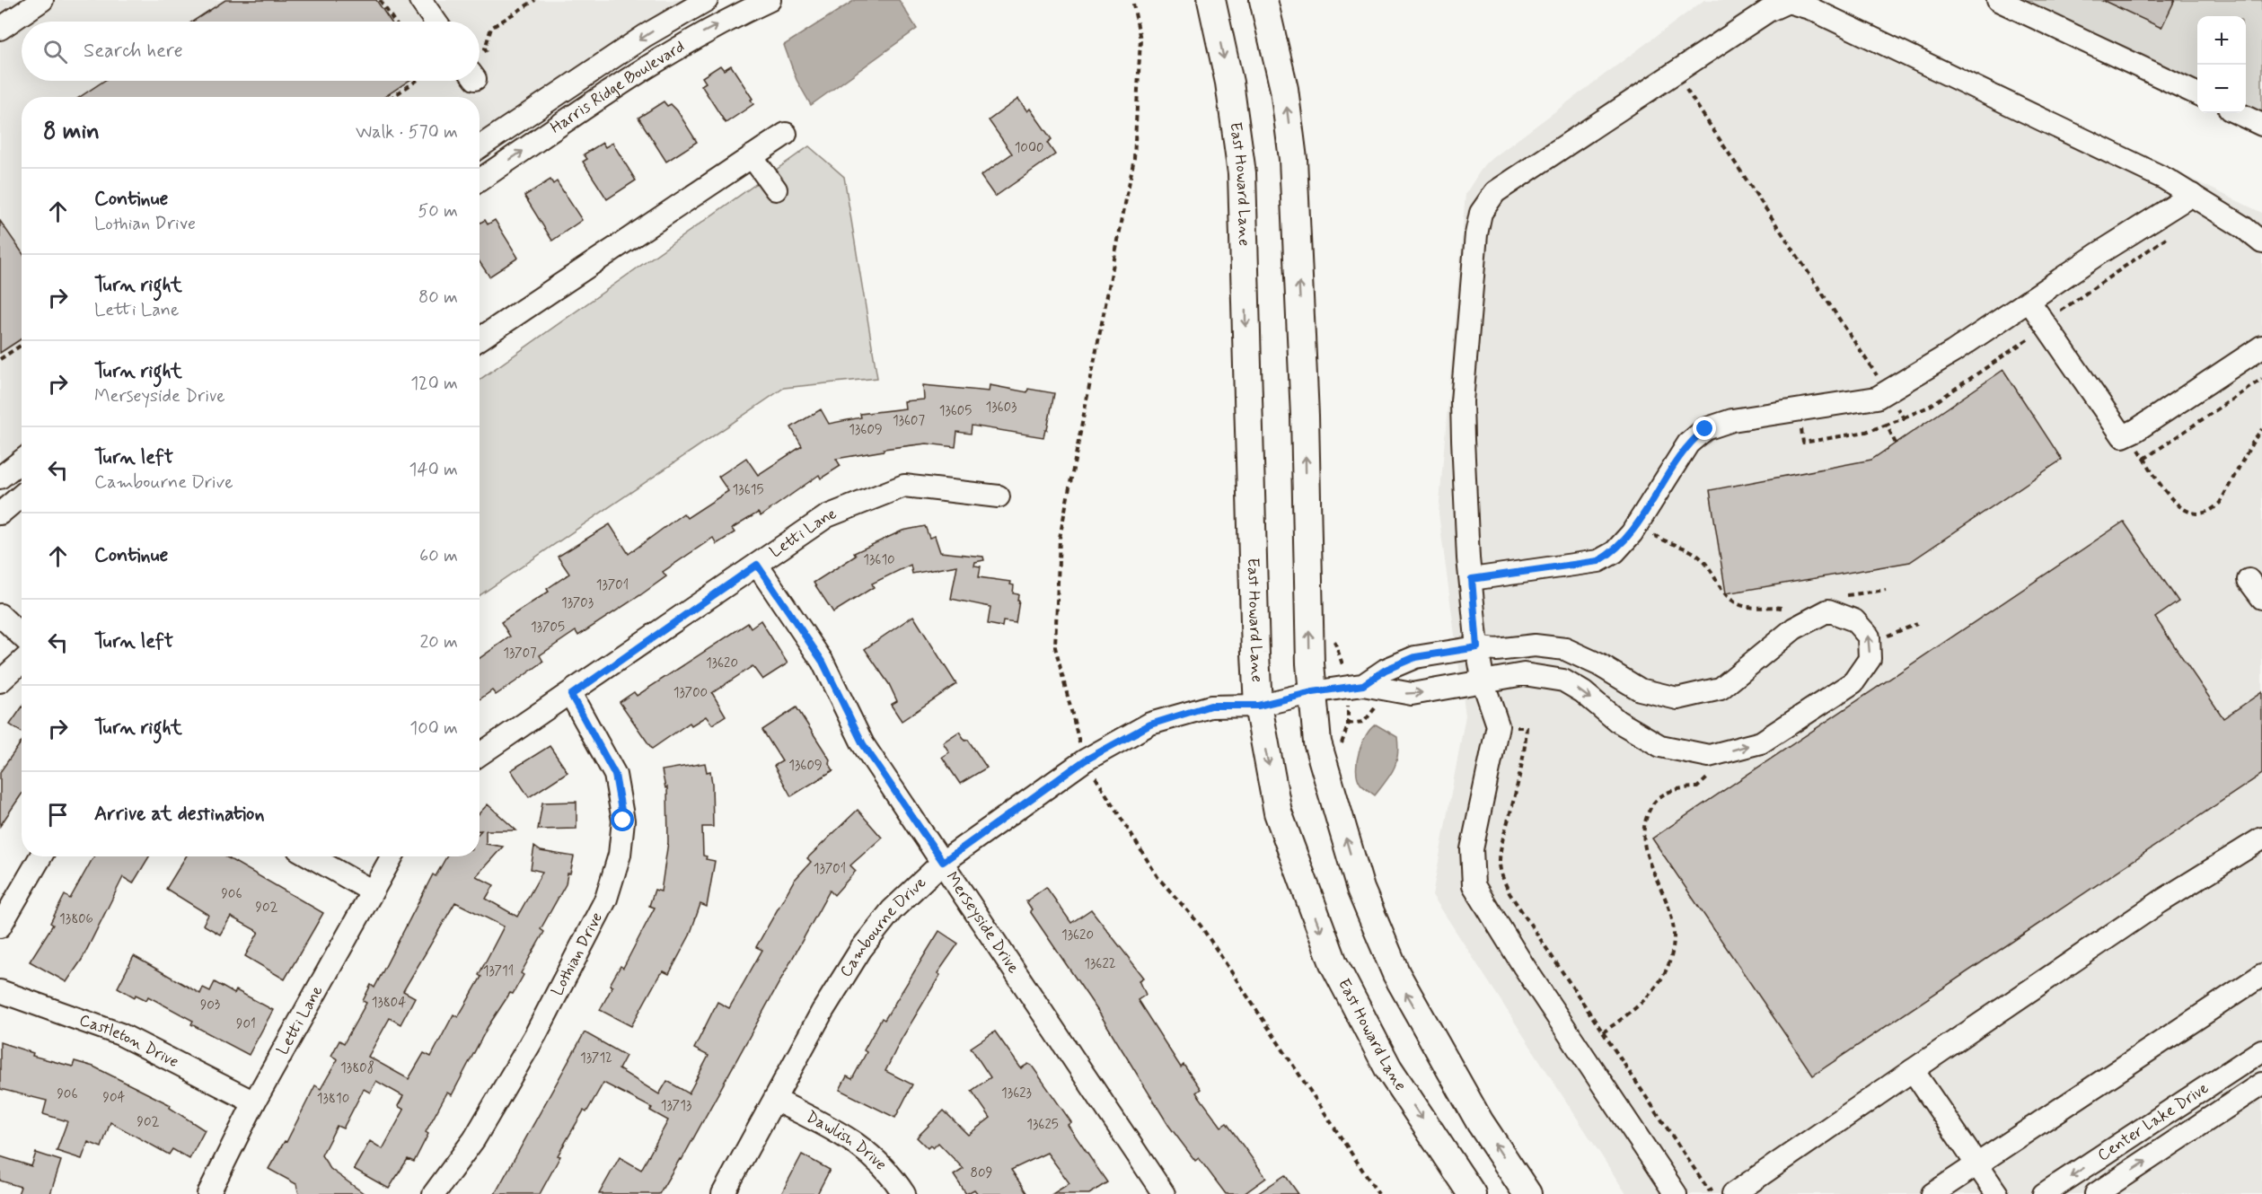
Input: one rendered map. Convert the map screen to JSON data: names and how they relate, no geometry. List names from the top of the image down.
{
  "streets": {
    "main road": ["East Howard Lane"],
    "street": [
      "Harris Ridge Boulevard",
      "Letti Lane",
      "Merseyside Drive",
      "Cambourne Drive",
      "Lothian Drive",
      "Castleton Drive",
      "Center Lake Drive",
      "Dawlish Drive"
    ]
  },
  "crossings": [
    ["East Howard Lane", "Cambourne Drive"],
    ["Letti Lane", "Merseyside Drive"],
    ["Letti Lane", "Lothian Drive"],
    ["Letti Lane", "Castleton Drive"],
    ["Merseyside Drive", "Cambourne Drive"],
    ["Cambourne Drive", "Dawlish Drive"]
  ],
  "house_numbers": [
    "1000",
    "13603",
    "13605",
    "13607",
    "13609",
    "13615",
    "13610",
    "13701",
    "13703",
    "13705",
    "13707",
    "13620",
    "13700",
    "13609",
    "13701",
    "906",
    "902",
    "13806",
    "13620",
    "13622",
    "13711",
    "13804",
    "903",
    "901",
    "13712",
    "13808",
    "13623",
    "906",
    "904",
    "13810",
    "13713",
    "902",
    "13625",
    "809"
  ],
  "page": {
    "map_buttons": ["+", "−"],
    "search": "Search here",
    "heading": ["8 min", "Walk · 570 m"],
    "list": [
      ["Continue", "Lothian Drive", "50 m"],
      ["Turn right", "Letti Lane", "80 m"],
      ["Turn right", "Merseyside Drive", "120 m"],
      ["Turn left", "Cambourne Drive", "140 m"],
      ["Continue", "60 m"],
      ["Turn left", "20 m"],
      ["Turn right", "100 m"],
      "Arrive at destination"
    ]
  }
}
